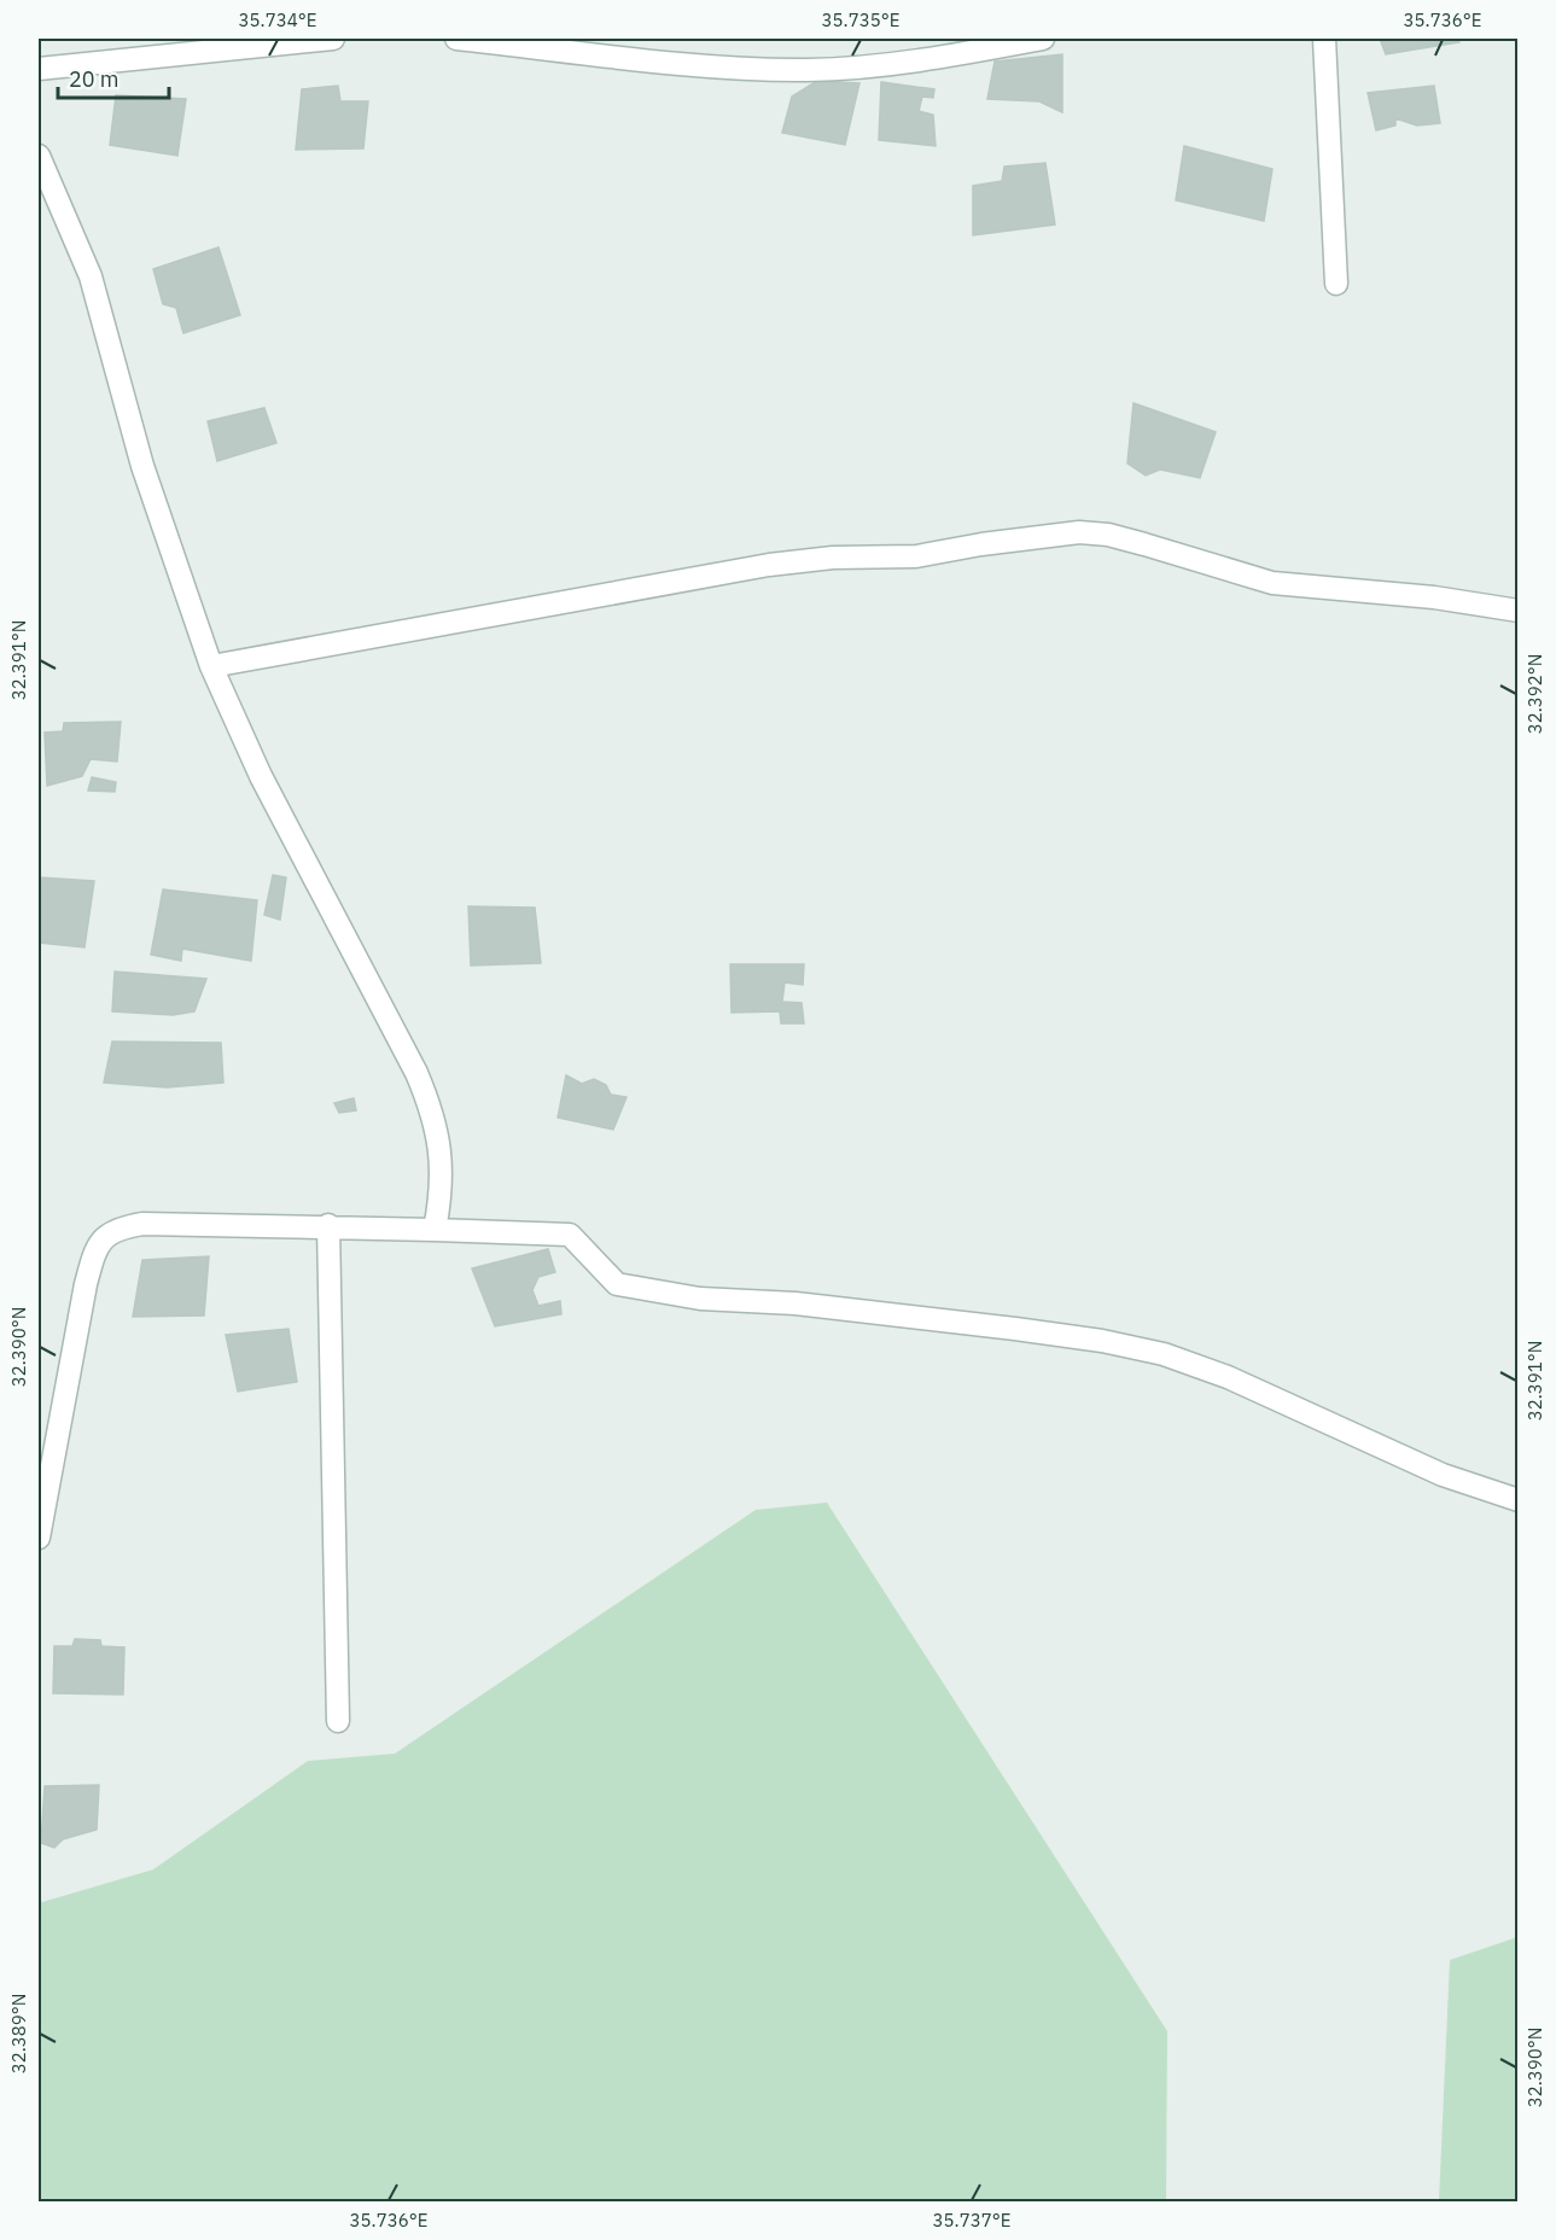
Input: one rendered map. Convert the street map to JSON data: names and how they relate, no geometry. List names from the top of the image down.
{
  "scale_bar": "20 m",
  "coordinates": [
    "35.734°E",
    "35.735°E",
    "35.736°E",
    "32.391°N",
    "32.392°N",
    "32.390°N",
    "32.389°N",
    "35.737°E"
  ]
}
